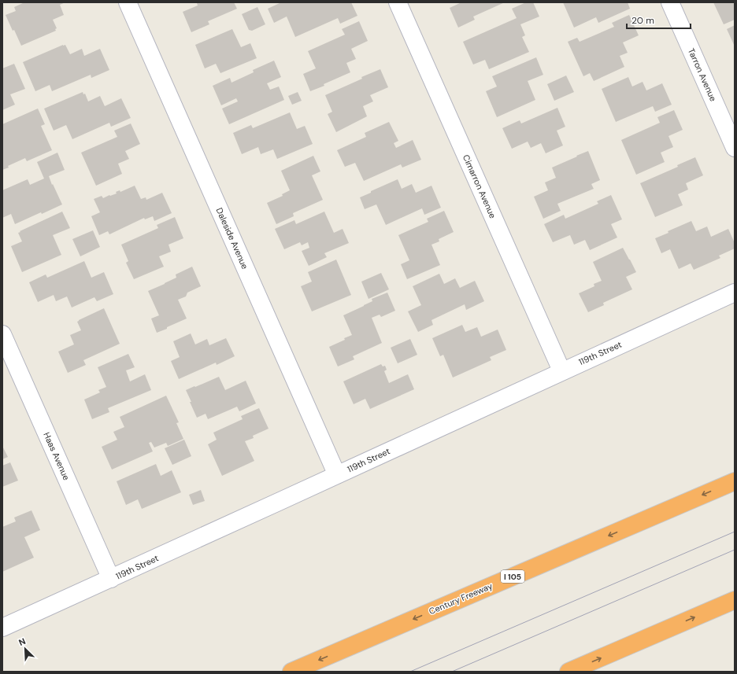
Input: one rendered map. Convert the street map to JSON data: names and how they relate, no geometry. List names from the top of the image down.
{
  "streets": {
    "highway": ["I 105", "Century Freeway"],
    "street": [
      "Tarron Avenue",
      "Cimarron Avenue",
      "Daleside Avenue",
      "119th Street",
      "Haas Avenue"
    ]
  },
  "crossings": [
    ["Cimarron Avenue", "119th Street"],
    ["Daleside Avenue", "119th Street"],
    ["119th Street", "Haas Avenue"]
  ],
  "scale_bar": "20 m",
  "north": "top left"
}
